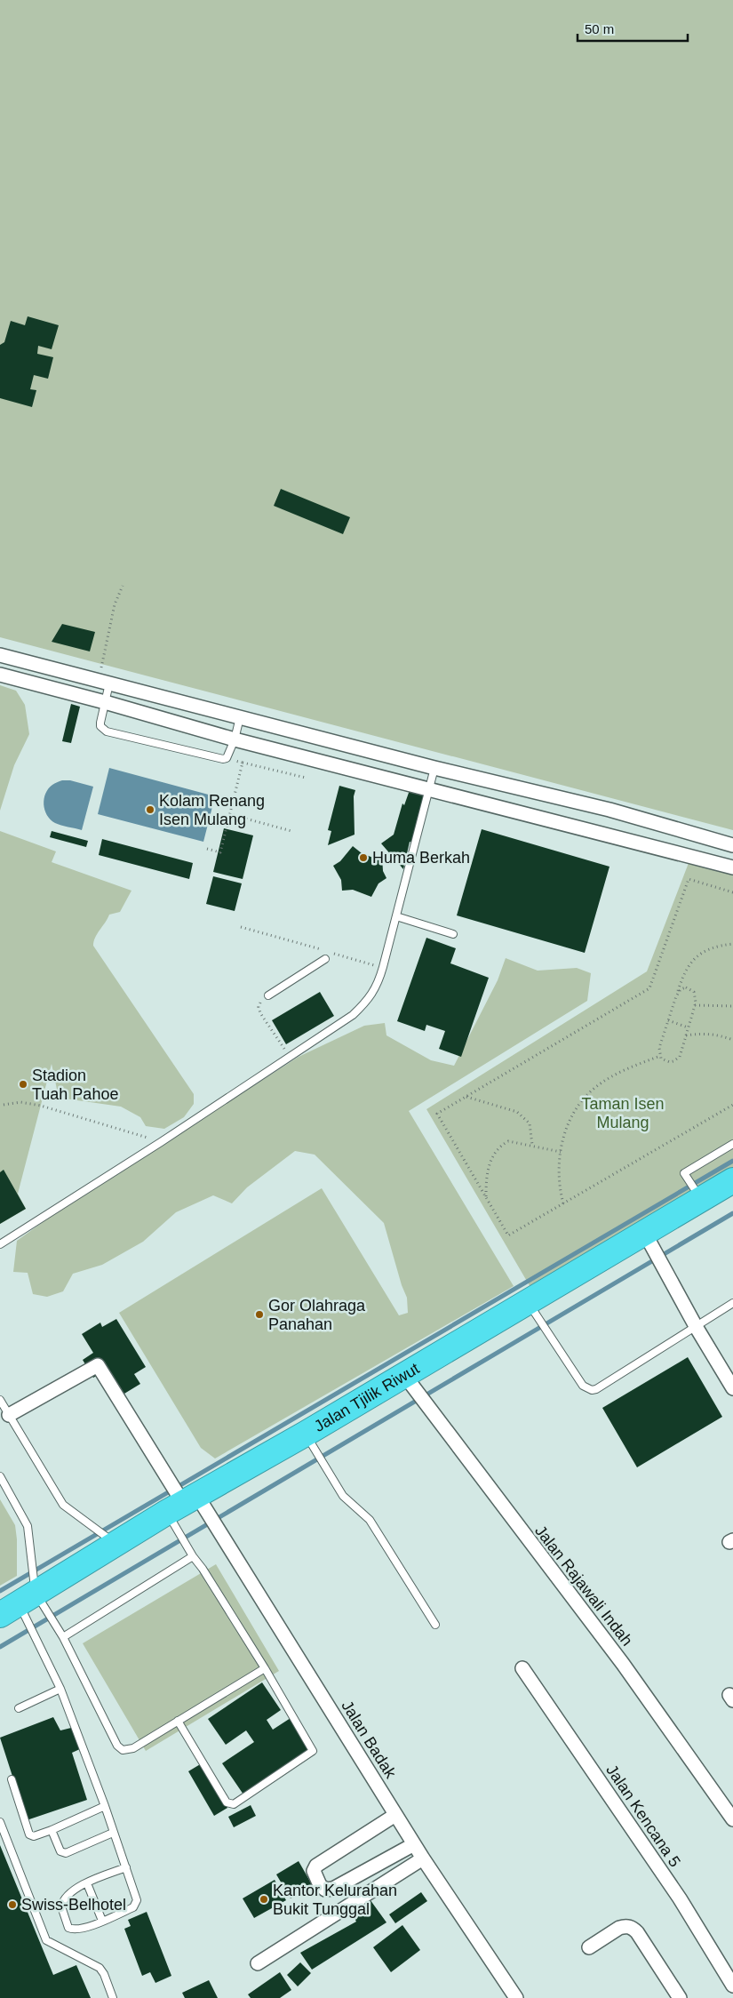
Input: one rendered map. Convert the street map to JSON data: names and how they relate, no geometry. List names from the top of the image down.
{
  "streets": {
    "highway": ["Jalan Tjilik Riwut"],
    "street": ["Jalan Rajawali Indah", "Jalan Badak", "Jalan Kencana 5"]
  },
  "crossings": [
    ["Jalan Tjilik Riwut", "Jalan Rajawali Indah"],
    ["Jalan Tjilik Riwut", "Jalan Badak"]
  ],
  "parks": ["Taman Isen Mulang"],
  "places": [
    "Kolam Renang Isen Mulang",
    "Huma Berkah",
    "Stadion Tuah Pahoe",
    "Gor Olahraga Panahan",
    "Kantor Kelurahan Bukit Tunggal",
    "Swiss-Belhotel"
  ],
  "scale_bar": "50 m"
}
